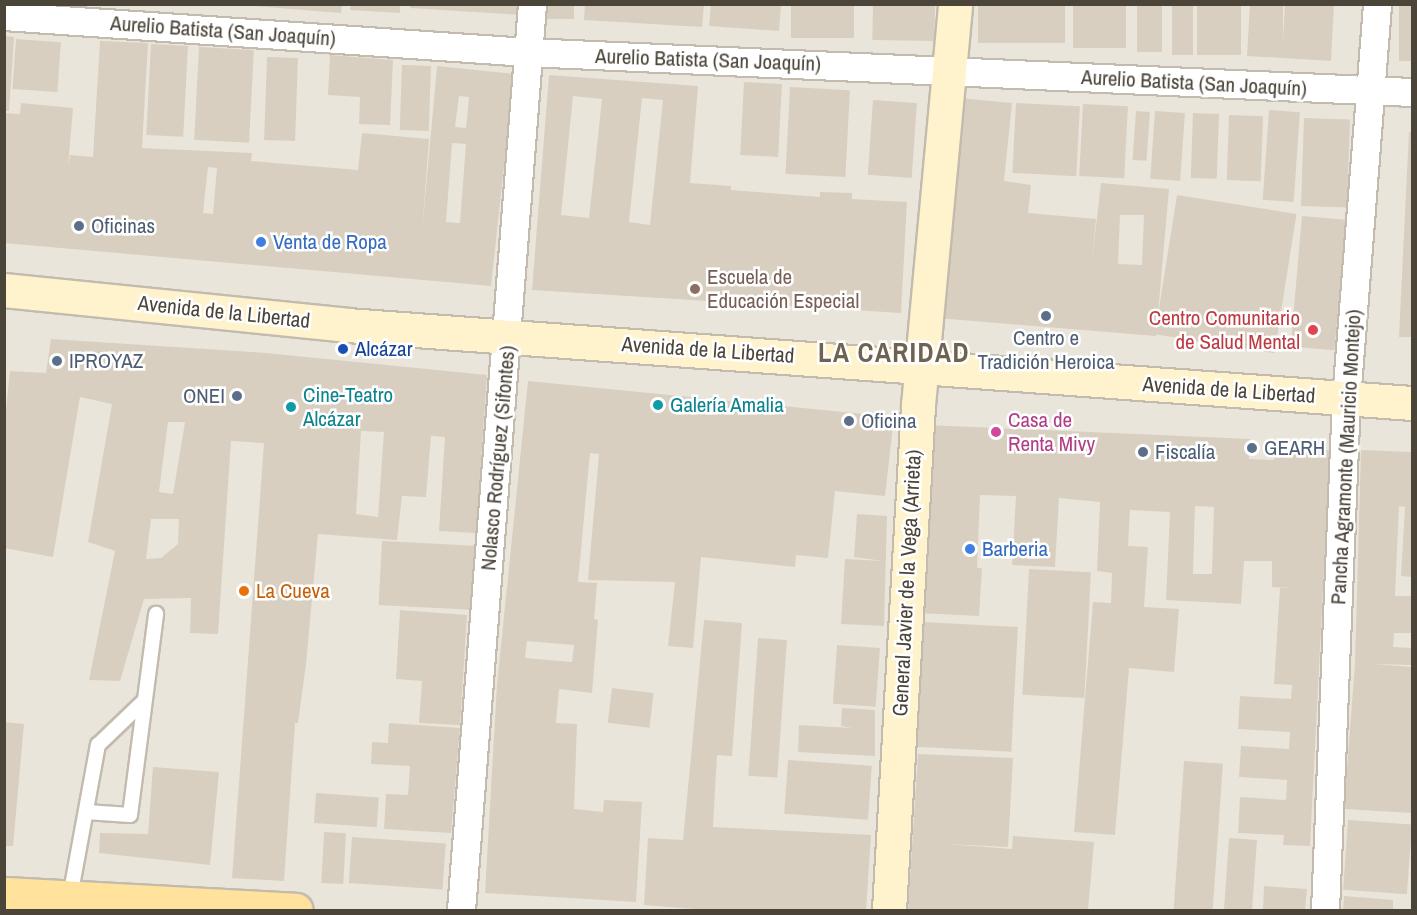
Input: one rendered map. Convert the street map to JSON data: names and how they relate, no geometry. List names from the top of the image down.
{
  "streets": {
    "main road": ["Avenida de la Libertad", "General Javier de la Vega (Arrieta)"],
    "street": ["Aurelio Batista (San Joaquín)", "Pancha Agramonte (Mauricio Montejo)", "Nolasco Rodríguez (Sifontes)"]
  },
  "crossings": [
    ["Aurelio Batista (San Joaquín)", "Pancha Agramonte (Mauricio Montejo)"],
    ["Aurelio Batista (San Joaquín)", "Nolasco Rodríguez (Sifontes)"],
    ["Aurelio Batista (San Joaquín)", "General Javier de la Vega (Arrieta)"],
    ["Avenida de la Libertad", "Pancha Agramonte (Mauricio Montejo)"],
    ["Avenida de la Libertad", "Nolasco Rodríguez (Sifontes)"],
    ["Avenida de la Libertad", "General Javier de la Vega (Arrieta)"]
  ],
  "districts": ["LA CARIDAD"],
  "places": [
    "Oficinas",
    "Venta de Ropa",
    "Escuela de Educación Especial",
    "Centro e Tradición Heroica",
    "Centro Comunitario de Salud Mental",
    "Alcázar",
    "IPROYAZ",
    "ONEI",
    "Galería Amalia",
    "Cine-Teatro Alcázar",
    "Oficina",
    "Casa de Renta Mivy",
    "GEARH",
    "Fiscalía",
    "Barberia",
    "La Cueva"
  ]
}
